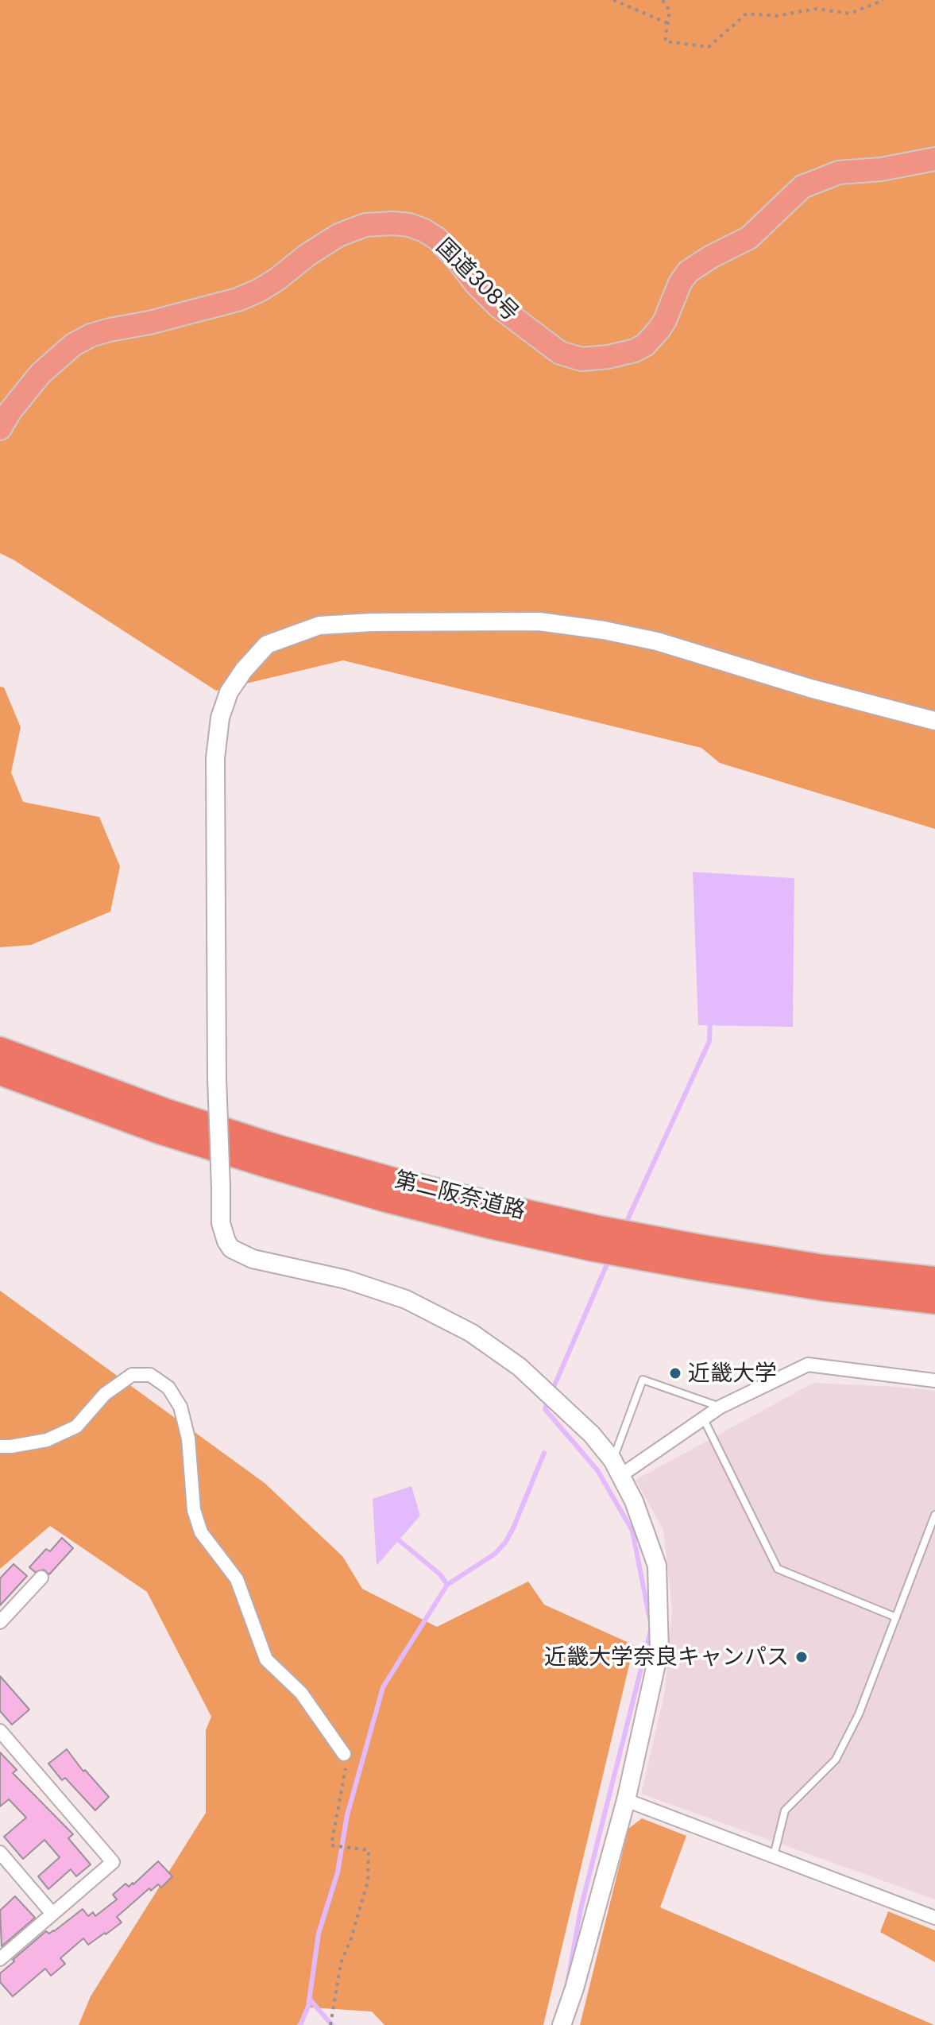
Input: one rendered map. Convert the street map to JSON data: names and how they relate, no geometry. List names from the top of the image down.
{
  "streets": {
    "highway": ["国道308号", "第二阪奈道路"]
  },
  "places": ["近畿大学", "近畿大学奈良キャンパス"]
}
